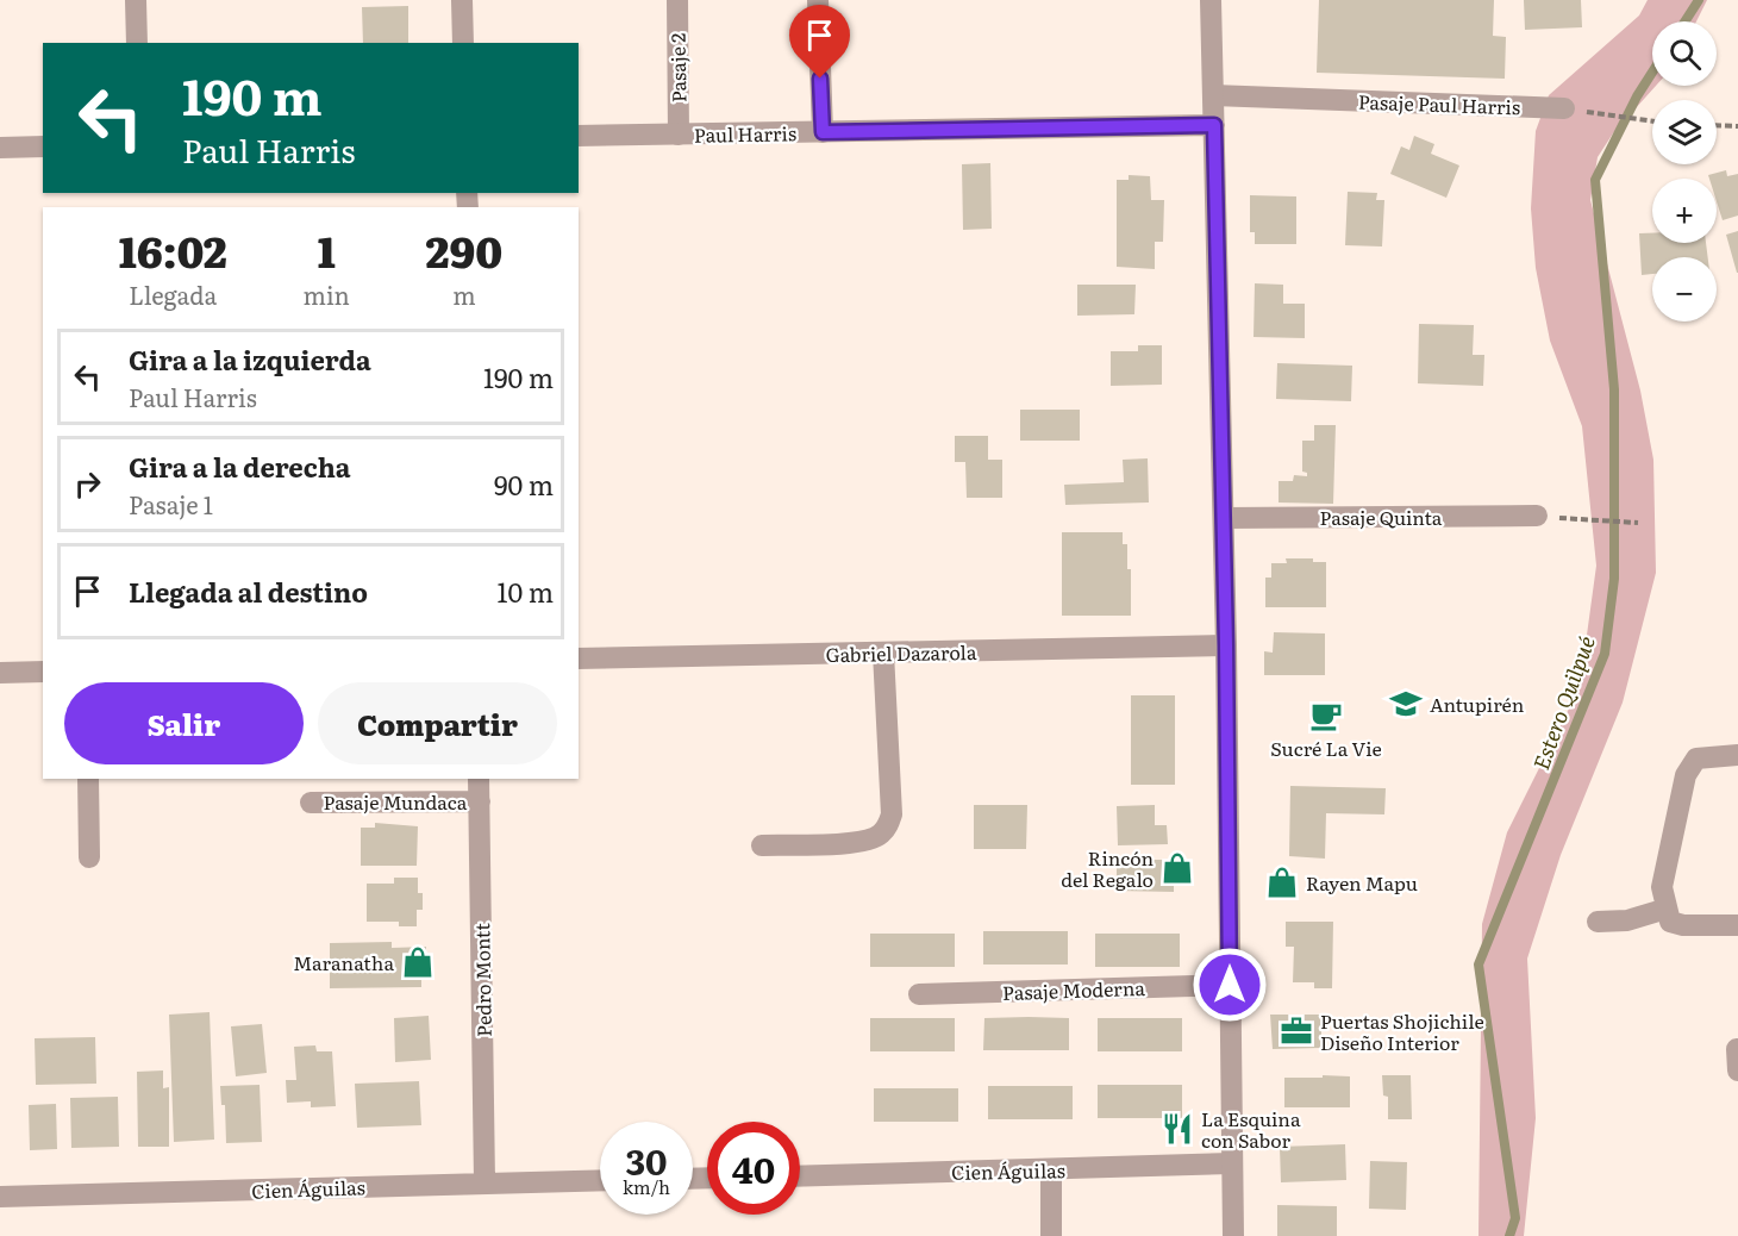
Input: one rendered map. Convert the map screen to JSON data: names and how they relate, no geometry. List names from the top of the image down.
{
  "streets": {
    "street": [
      "Pasaje 2",
      "Pasaje Paul Harris",
      "Paul Harris",
      "Pasaje Quinta",
      "Gabriel Dazarola",
      "Pasaje Mundaca",
      "Pedro Montt",
      "Pasaje Moderna",
      "Cien Águilas"
    ]
  },
  "crossings": [
    ["Pasaje 2", "Paul Harris"],
    ["Pasaje Mundaca", "Pedro Montt"],
    ["Pedro Montt", "Cien Águilas"]
  ],
  "water": ["Estero Quilpué"],
  "places": {
    "school or university": ["Antupirén"],
    "cafe": ["Sucré La Vie"],
    "shop": ["Rincón del Regalo", "Rayen Mapu", "Maranatha"],
    "office": ["Puertas Shojichile Diseño Interior"],
    "restaurant": ["La Esquina con Sabor"]
  },
  "page": {
    "map_buttons": ["+", "−"],
    "turn": ["190 m", "Paul Harris"],
    "eta": [
      "16:02",
      "Llegada",
      "1",
      "min",
      "290",
      "m"
    ],
    "list": [
      {
        "name": "Gira a la izquierda",
        "note": "Paul Harris",
        "value": "190 m"
      },
      {
        "name": "Gira a la derecha",
        "note": "Pasaje 1",
        "value": "90 m"
      },
      {
        "name": "Llegada al destino",
        "value": "10 m"
      }
    ],
    "buttons": ["Salir", "Compartir"],
    "speed": "30 km/h",
    "limit": "40"
  }
}
